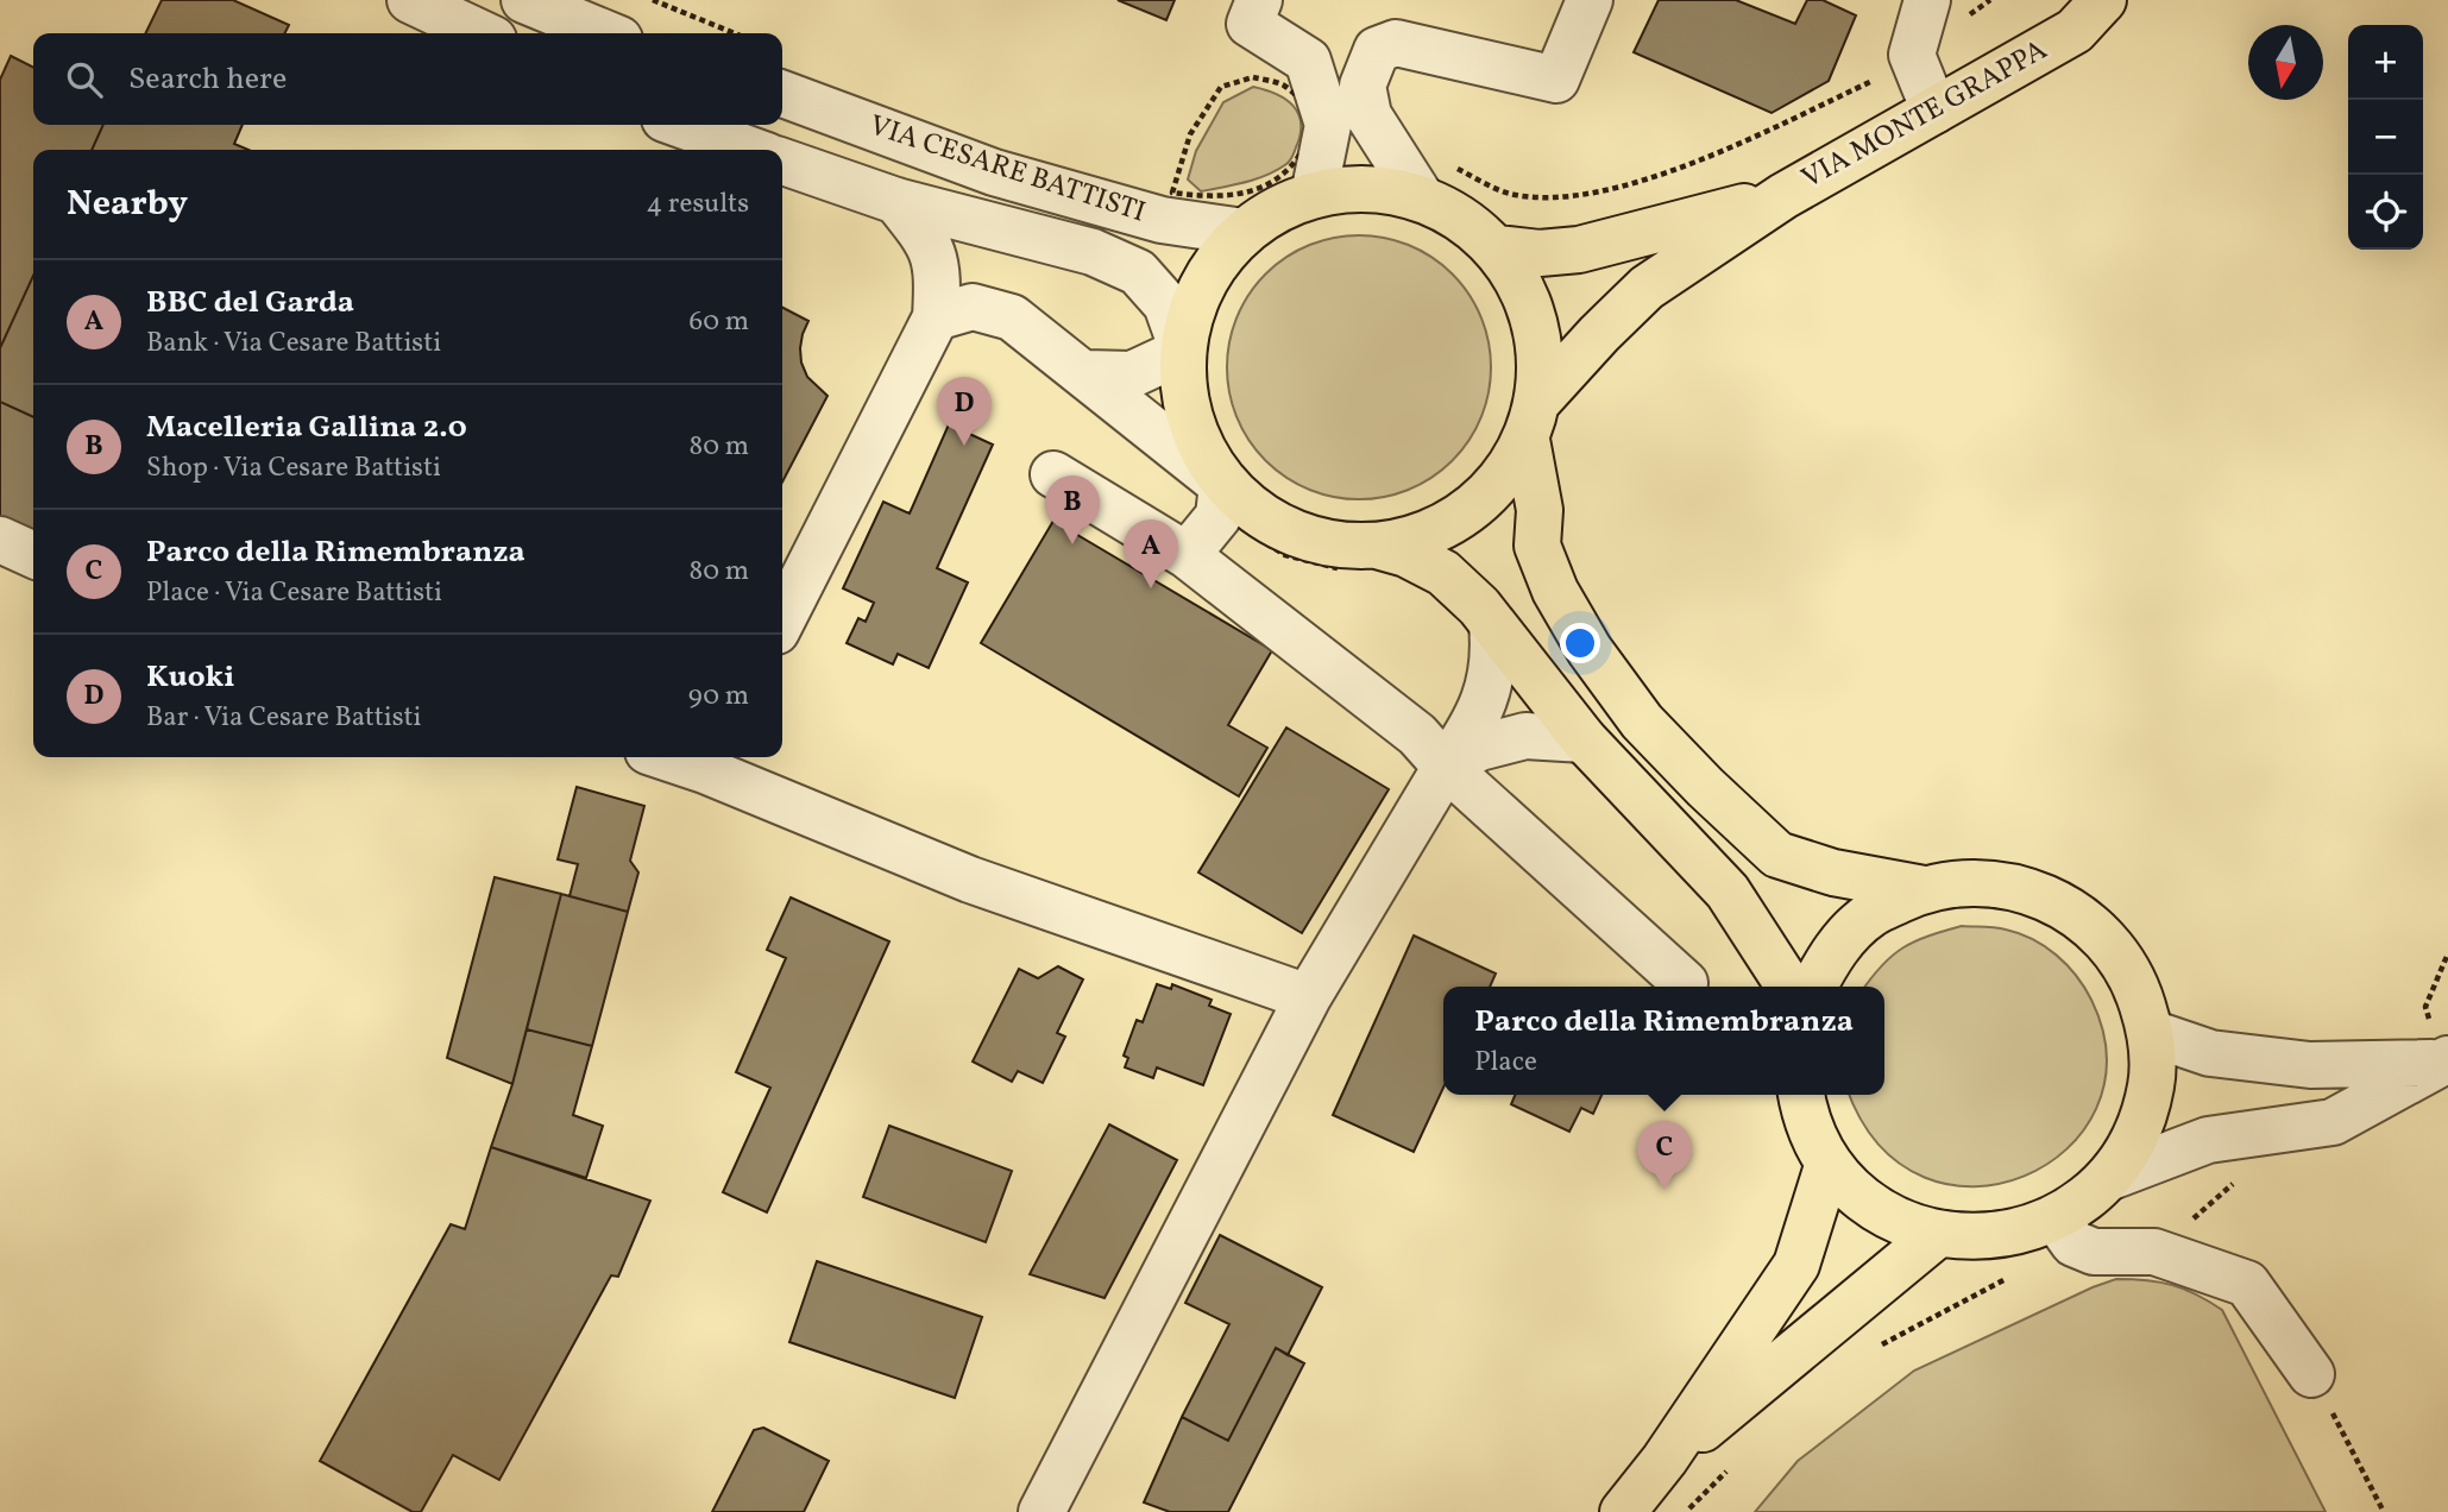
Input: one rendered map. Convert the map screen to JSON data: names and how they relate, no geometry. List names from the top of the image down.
{
  "streets": {
    "main road": ["VIA MONTE GRAPPA"],
    "street": ["VIA CESARE BATTISTI"]
  },
  "north": "bottom",
  "page": {
    "map_buttons": ["+", "−"],
    "search": "Search here",
    "heading": ["Nearby", "4 results"],
    "list": [
      {
        "mark": "A",
        "name": "BBC del Garda",
        "note": "Bank · Via Cesare Battisti",
        "value": "60 m"
      },
      {
        "mark": "B",
        "name": "Macelleria Gallina 2.0",
        "note": "Shop · Via Cesare Battisti",
        "value": "80 m"
      },
      {
        "mark": "C",
        "name": "Parco della Rimembranza",
        "note": "Place · Via Cesare Battisti",
        "value": "80 m"
      },
      {
        "mark": "D",
        "name": "Kuoki",
        "note": "Bar · Via Cesare Battisti",
        "value": "90 m"
      }
    ],
    "pins": [
      "D",
      "B",
      "A",
      "C"
    ],
    "popup": ["Parco della Rimembranza", "Place"]
  }
}
